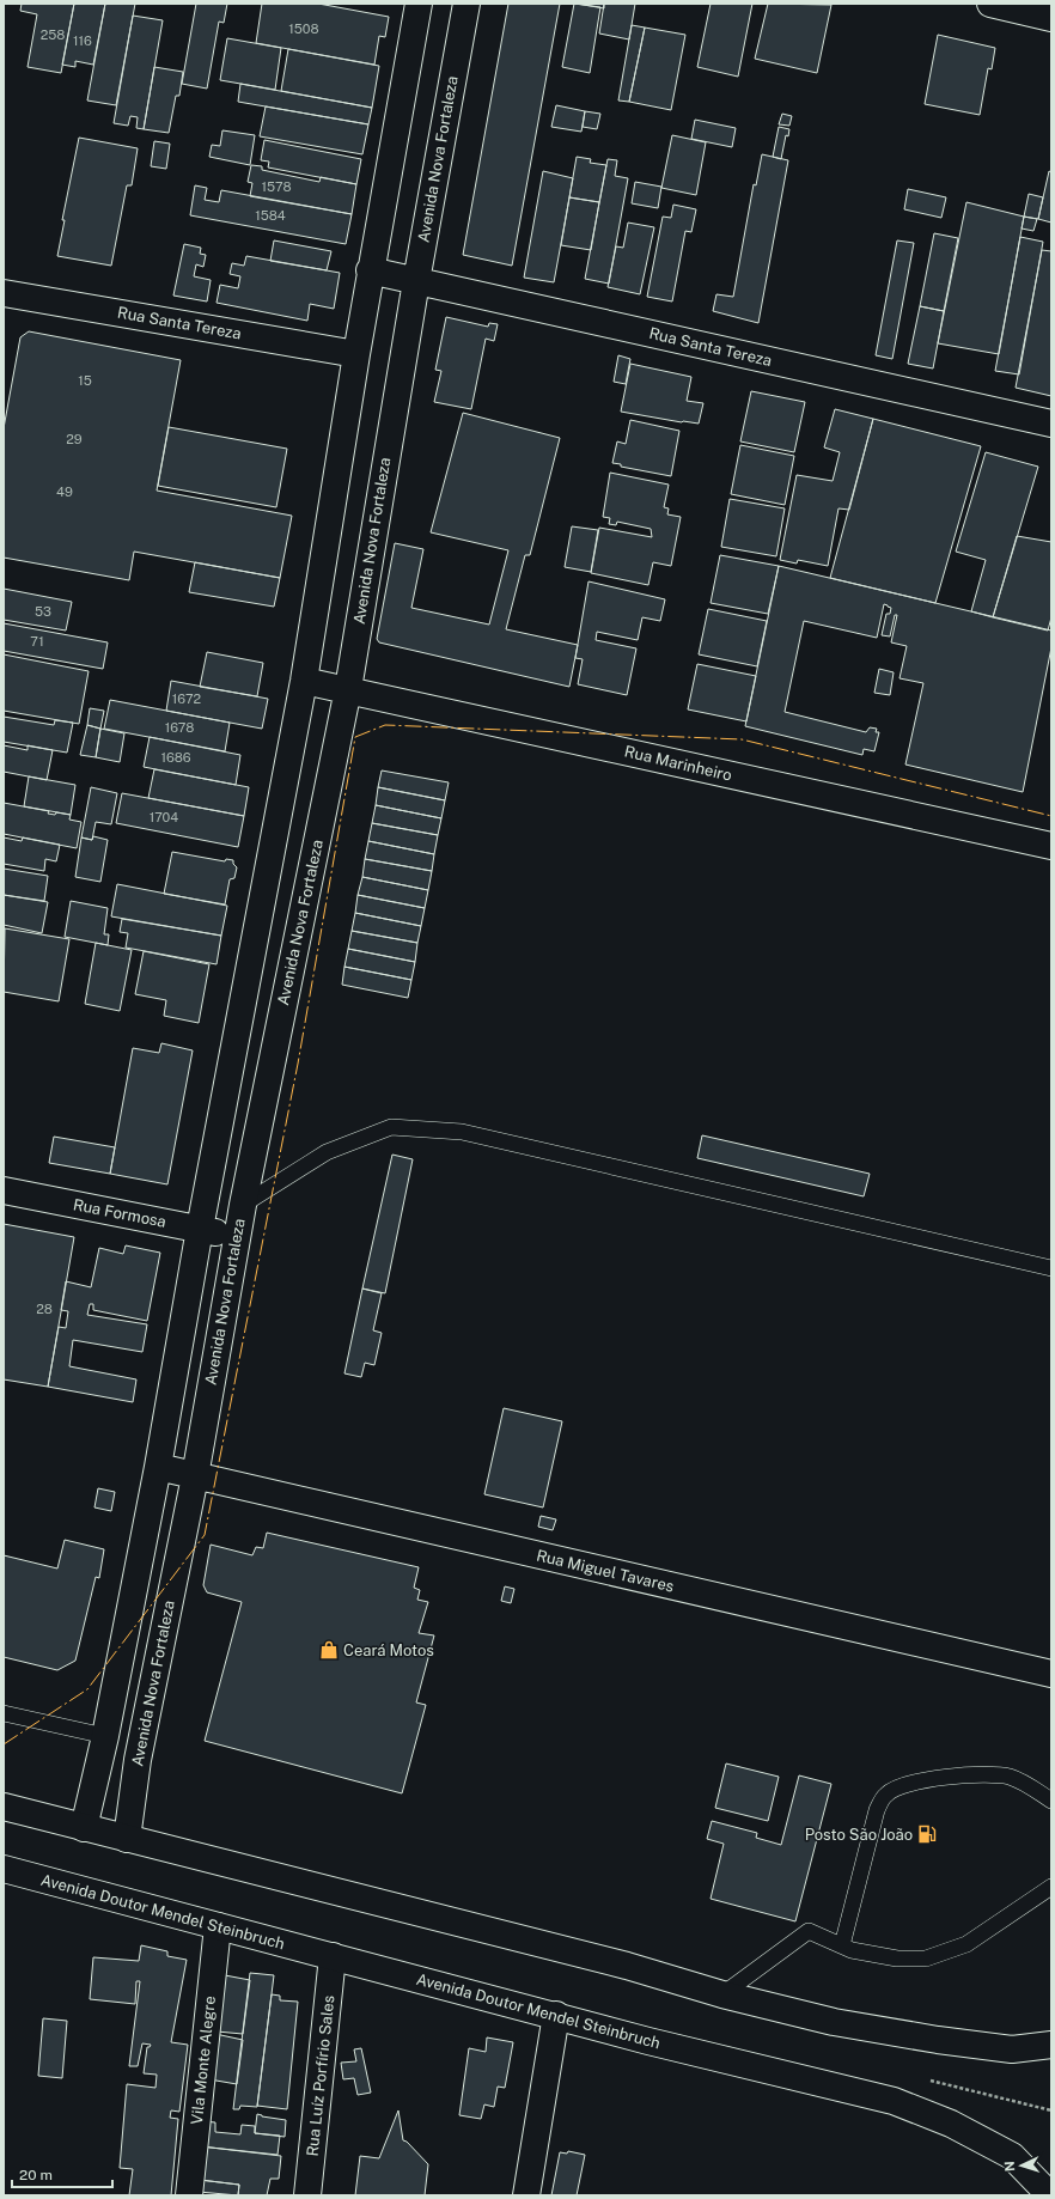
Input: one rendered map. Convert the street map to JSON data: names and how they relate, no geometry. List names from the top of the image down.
{
  "streets": {
    "main road": [
      "Avenida Nova Fortaleza",
      "Rua Santa Tereza",
      "Rua Marinheiro",
      "Rua Formosa",
      "Rua Miguel Tavares",
      "Avenida Doutor Mendel Steinbruch",
      "Vila Monte Alegre",
      "Rua Luíz Porfírio Sales"
    ]
  },
  "crossings": [
    ["Avenida Nova Fortaleza", "Rua Santa Tereza"],
    ["Avenida Nova Fortaleza", "Rua Marinheiro"],
    ["Avenida Nova Fortaleza", "Rua Formosa"],
    ["Avenida Nova Fortaleza", "Rua Miguel Tavares"],
    ["Avenida Doutor Mendel Steinbruch", "Vila Monte Alegre"],
    ["Avenida Doutor Mendel Steinbruch", "Rua Luíz Porfírio Sales"]
  ],
  "places": {
    "shop": ["Ceará Motos"],
    "fuel station": ["Posto São João"]
  },
  "house_numbers": [
    "1508",
    "258",
    "116",
    "1578",
    "1584",
    "15",
    "29",
    "49",
    "53",
    "71",
    "1672",
    "1678",
    "1686",
    "1704",
    "28"
  ],
  "scale_bar": "20 m",
  "north": "left"
}
